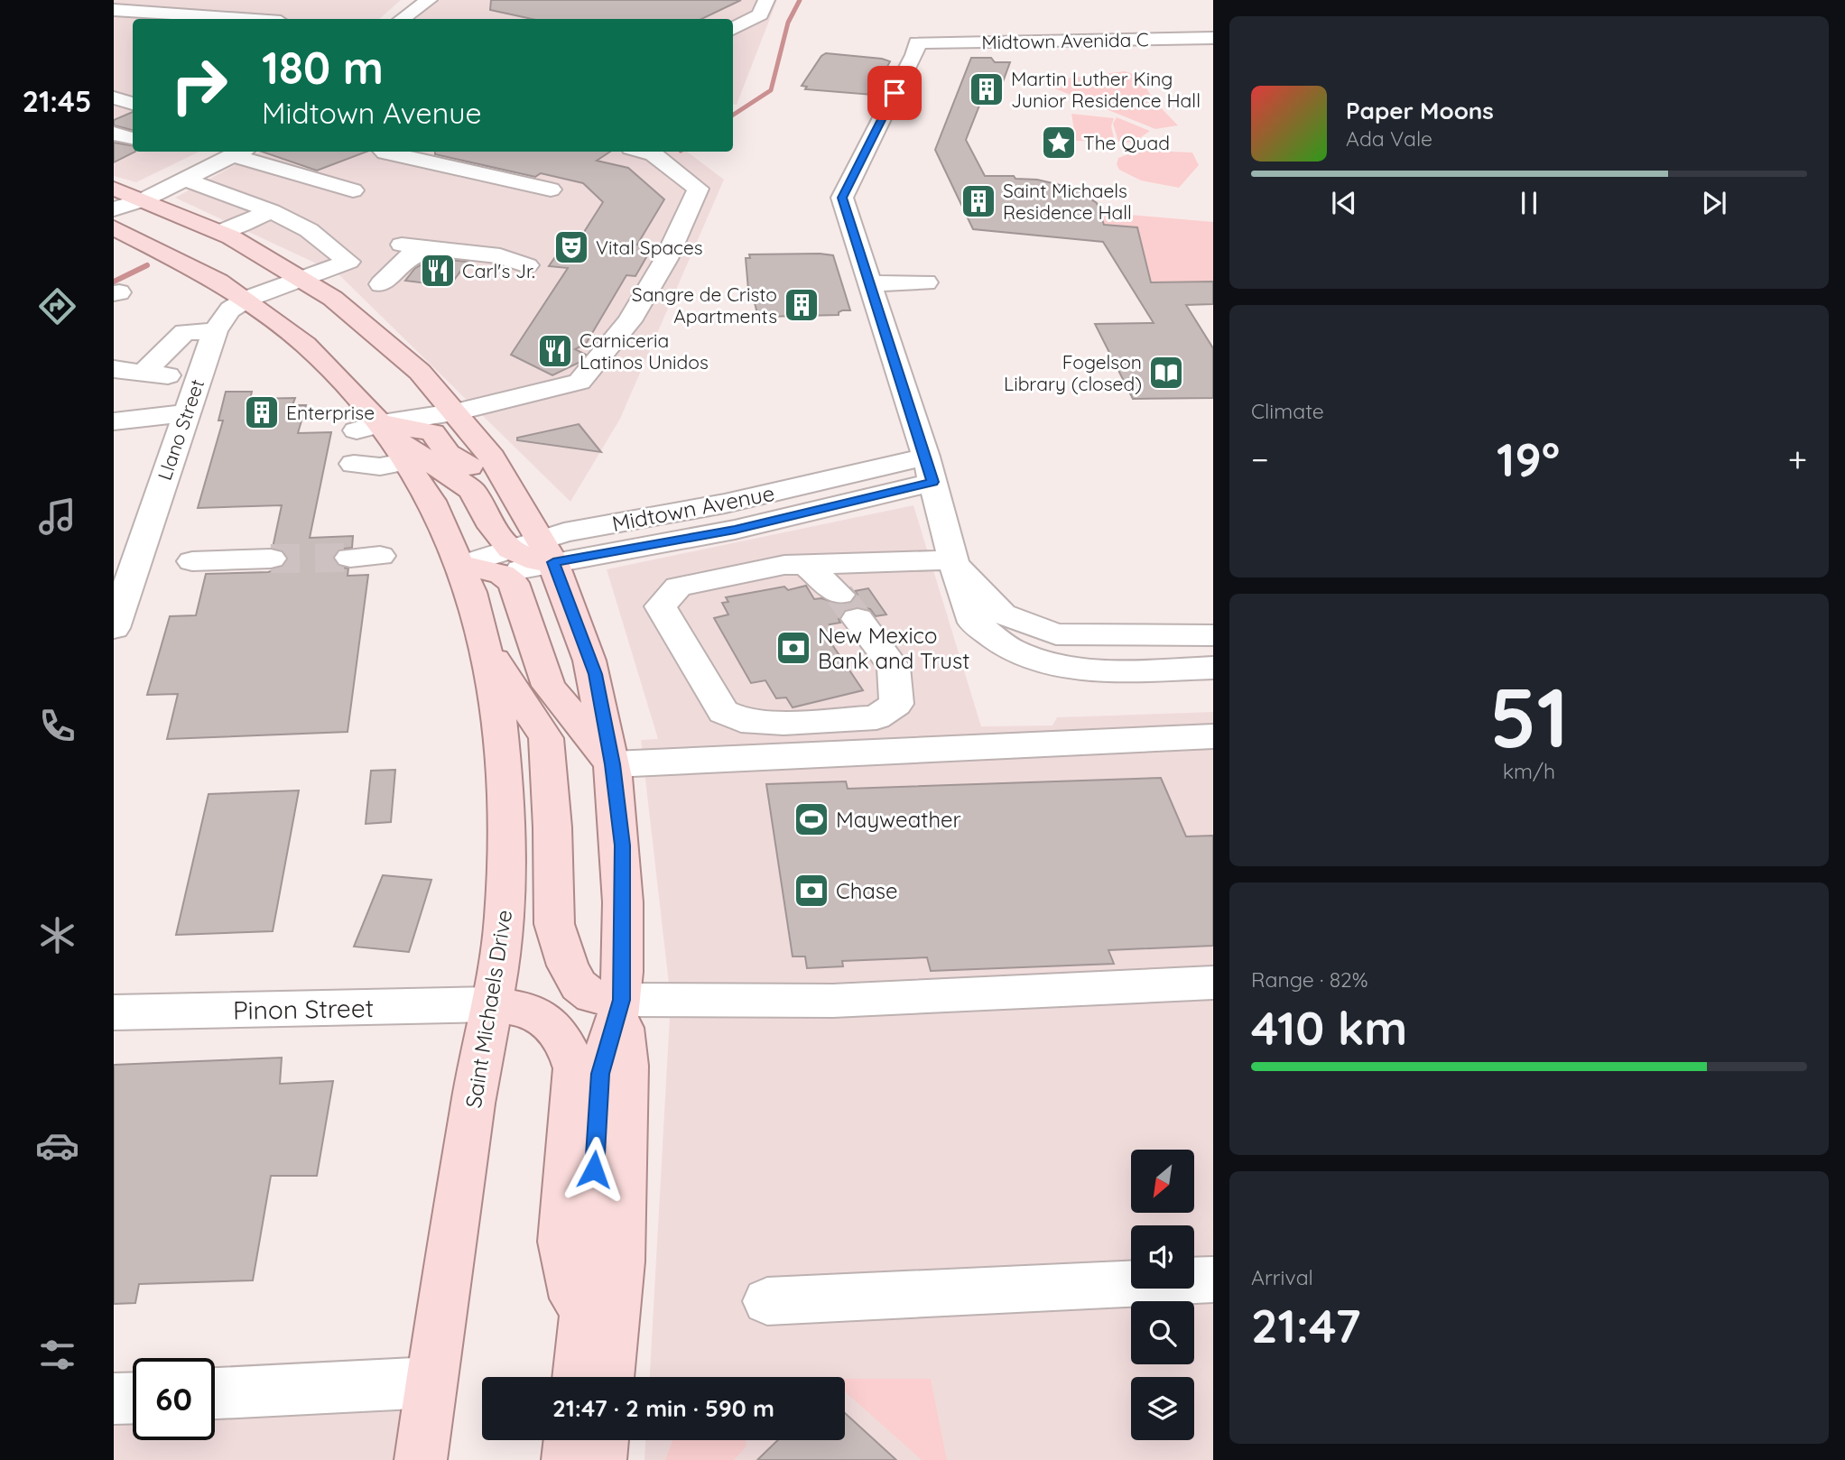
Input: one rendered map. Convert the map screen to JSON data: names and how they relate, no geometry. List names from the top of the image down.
{
  "streets": {
    "main road": ["Saint Michaels Drive"],
    "street": [
      "Midtown Avenida C",
      "Llano Street",
      "Midtown Avenue",
      "Pinon Street"
    ]
  },
  "crossings": [
    ["Llano Street", "Saint Michaels Drive"],
    ["Pinon Street", "Saint Michaels Drive"]
  ],
  "places": {
    "building": [
      "Martin Luther King Junior Residence Hall",
      "Saint Michaels Residence Hall",
      "Sangre de Cristo Apartments",
      "Enterprise"
    ],
    "place": ["The Quad"],
    "theatre": ["Vital Spaces"],
    "restaurant": ["Carl's Jr.", "Carniceria Latinos Unidos"],
    "library": ["Fogelson Library (closed)"],
    "bank": ["New Mexico Bank and Trust", "Chase"],
    "sports": ["Mayweather"]
  },
  "north": "bottom left",
  "page": {
    "tabs": "21:45",
    "turn": ["180 m", "Midtown Avenue"],
    "song": ["Paper Moons", "Ada Vale"],
    "tile": [
      "Climate",
      ["51", "km/h"],
      ["Range · 82%", "410 km"],
      ["Arrival", "21:47"]
    ],
    "heat": ["−", "19°", "+"],
    "limit": "60",
    "trip": "21:47 · 2 min · 590 m"
  }
}
